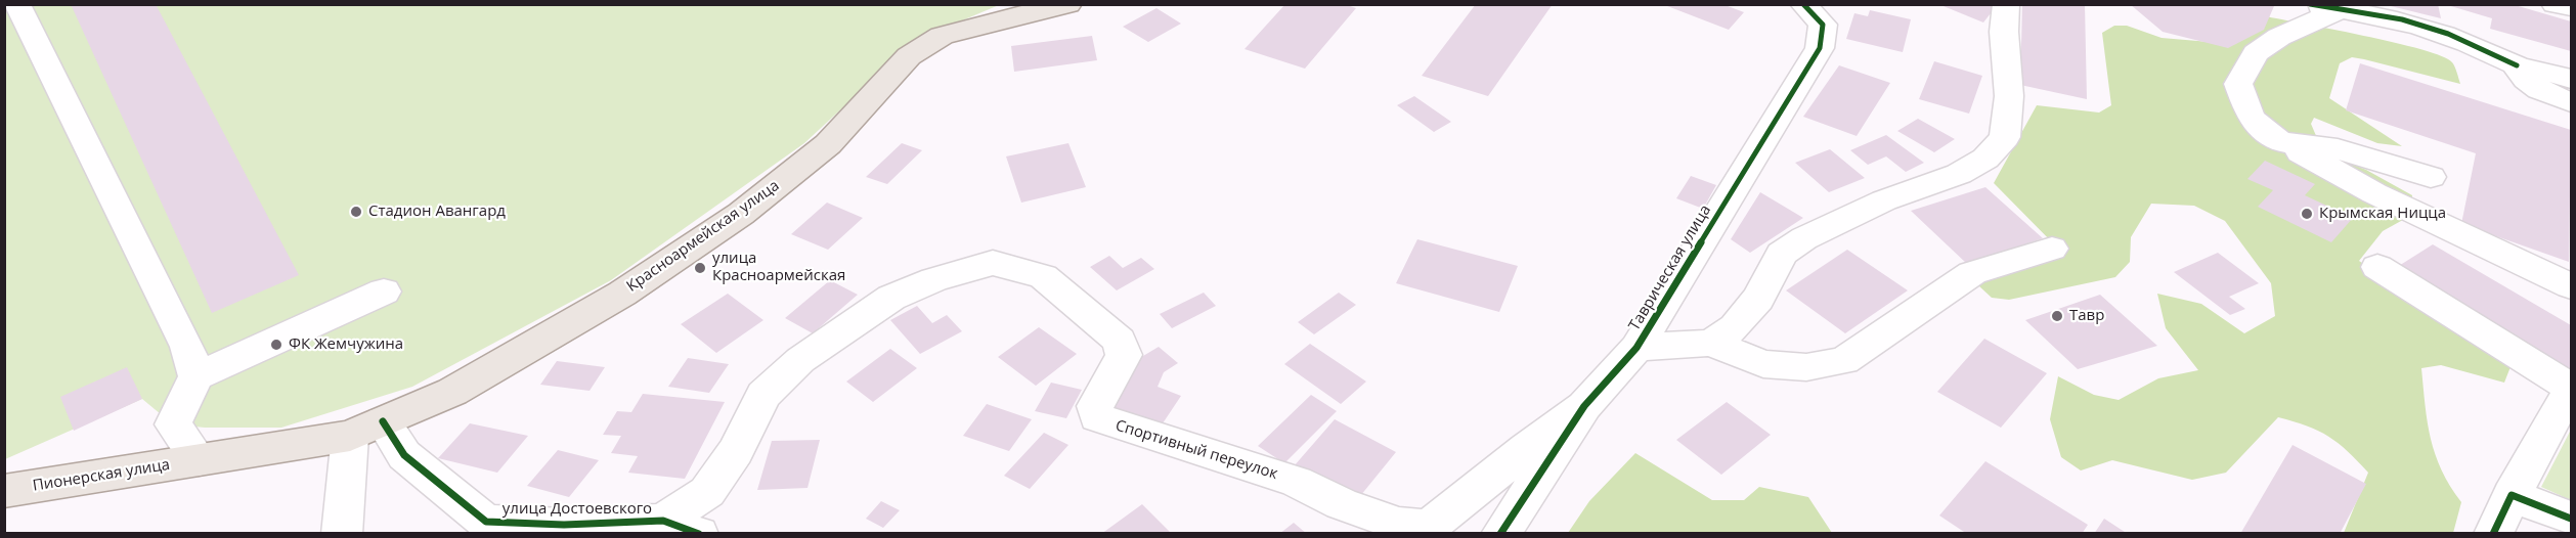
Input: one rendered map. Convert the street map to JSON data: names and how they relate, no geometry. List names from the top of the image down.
{
  "streets": {
    "main road": ["Красноармейская улица", "Пионерская улица"],
    "street": ["Таврическая улица", "Спортивный переулок", "улица Достоевского"]
  },
  "crossings": [
    ["Красноармейская улица", "Пионерская улица"],
    ["Красноармейская улица", "улица Достоевского"],
    ["Таврическая улица", "Спортивный переулок"],
    ["Спортивный переулок", "улица Достоевского"],
    ["Пионерская улица", "улица Достоевского"]
  ],
  "places": [
    "Стадион Авангард",
    "Крымская Ницца",
    "улица Красноармейская",
    "Тавр",
    "ФК Жемчужина"
  ]
}
